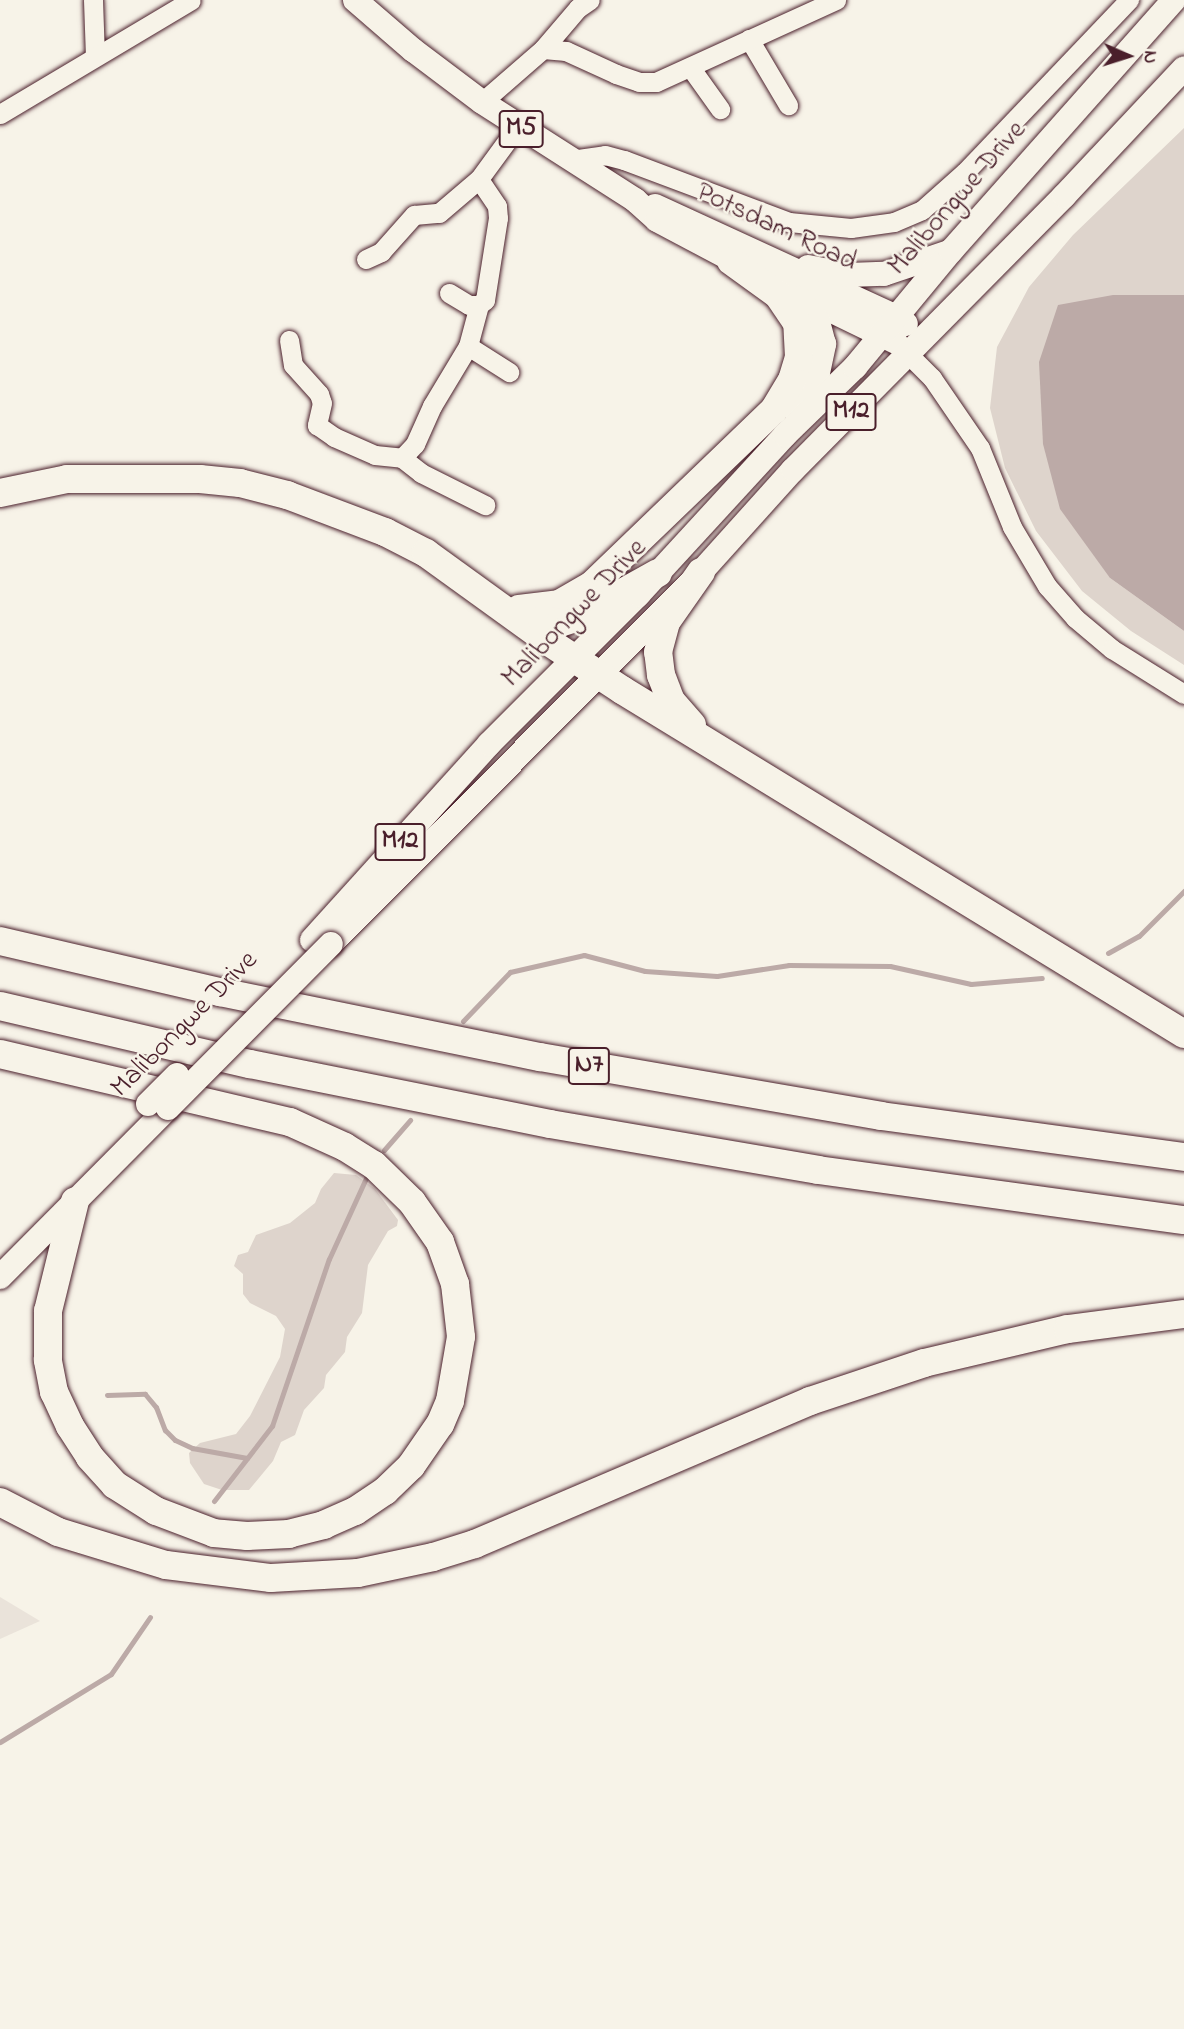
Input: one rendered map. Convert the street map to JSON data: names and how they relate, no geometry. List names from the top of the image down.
{
  "streets": {
    "highway": ["N7"],
    "main road": [
      "M5",
      "Malibongwe Drive",
      "Potsdam Road",
      "M12"
    ]
  },
  "crossings": [
    ["Malibongwe Drive", "Potsdam Road"]
  ],
  "north": "right"
}
